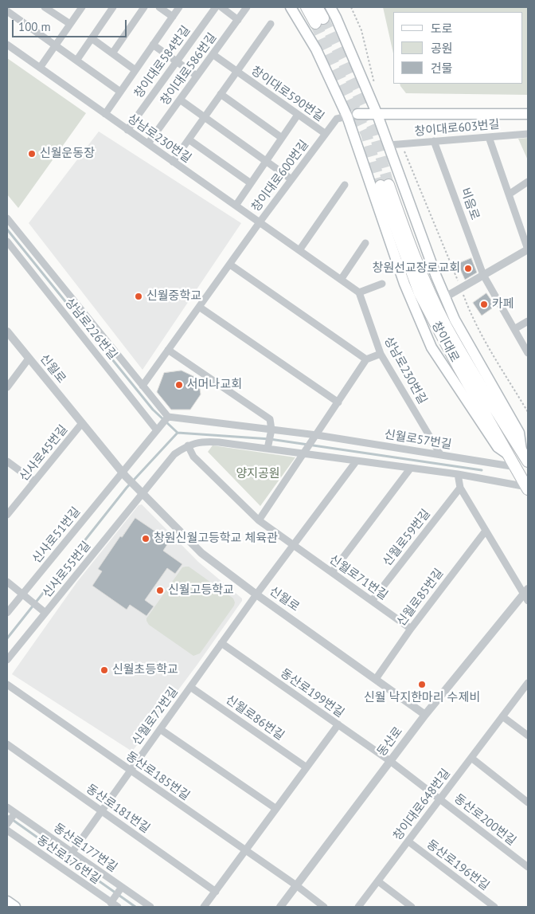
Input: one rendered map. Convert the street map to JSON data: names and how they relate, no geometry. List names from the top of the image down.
{
  "streets": {
    "main road": ["창이대로"],
    "street": [
      "창이대로584번길",
      "창이대로586번길",
      "창이대로590번길",
      "창이대로603번길",
      "상남로230번길",
      "창이대로600번길",
      "비음로",
      "상남로226번길",
      "신월로",
      "신월로57번길",
      "신사로45번길",
      "신사로51번길",
      "신월로59번길",
      "신사로55번길",
      "신월로71번길",
      "신월로85번길",
      "동산로199번길",
      "신월로72번길",
      "신월로86번길",
      "동산로",
      "동산로185번길",
      "창이대로648번길",
      "동산로181번길",
      "동산로200번길",
      "동산로177번길",
      "동산로176번길",
      "동산로196번길"
    ]
  },
  "crossings": [
    ["창이대로584번길", "상남로230번길"],
    ["창이대로586번길", "상남로230번길"],
    ["창이대로590번길", "상남로230번길"],
    ["창이대로590번길", "창이대로600번길"],
    ["창이대로603번길", "비음로"],
    ["상남로230번길", "창이대로600번길"],
    ["상남로230번길", "신월로57번길"],
    ["창이대로", "신월로57번길"],
    ["신월로", "신사로45번길"],
    ["신월로", "신사로51번길"],
    ["신월로", "신사로55번길"],
    ["신월로", "신월로85번길"],
    ["신월로", "신월로72번길"],
    ["신월로", "동산로"],
    ["신월로59번길", "신월로71번길"],
    ["신월로59번길", "동산로"],
    ["신월로71번길", "신월로85번길"],
    ["신월로85번길", "동산로"],
    ["동산로199번길", "신월로72번길"],
    ["동산로199번길", "동산로"],
    ["동산로199번길", "동산로200번길"],
    ["신월로72번길", "신월로86번길"],
    ["신월로72번길", "동산로185번길"],
    ["신월로72번길", "동산로181번길"],
    ["신월로72번길", "동산로177번길"],
    ["동산로", "동산로185번길"],
    ["동산로", "동산로200번길"],
    ["창이대로648번길", "동산로200번길"],
    ["창이대로648번길", "동산로196번길"]
  ],
  "parks": ["양지공원"],
  "places": [
    "신월운동장",
    "창원선교장로교회",
    "신월중학교",
    "카페",
    "서머나교회",
    "창원신월고등학교 체육관",
    "신월고등학교",
    "신월초등학교",
    "신월 낙지한마리 수제비"
  ],
  "legend": ["도로", "공원", "건물"],
  "scale_bar": "100 m"
}
